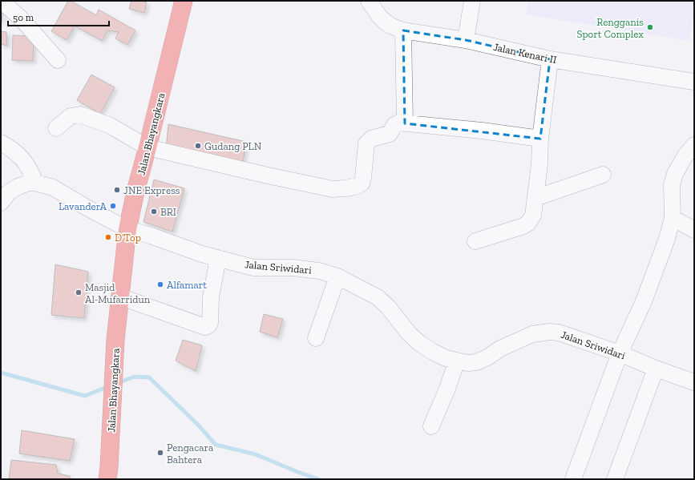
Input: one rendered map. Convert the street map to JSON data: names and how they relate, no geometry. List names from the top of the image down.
{
  "streets": {
    "highway": ["Jalan Bhayangkara"],
    "street": ["Jalan Kenari II", "Jalan Sriwidari"]
  },
  "crossings": [
    ["Jalan Bhayangkara", "Jalan Sriwidari"]
  ],
  "places": [
    "Rengganis Sport Complex",
    "Gudang PLN",
    "JNE Express",
    "LavanderA",
    "BRI",
    "D’Top",
    "Alfamart",
    "Masjid Al-Mufarridun",
    "Pengacara Bahtera"
  ],
  "scale_bar": "50 m"
}
